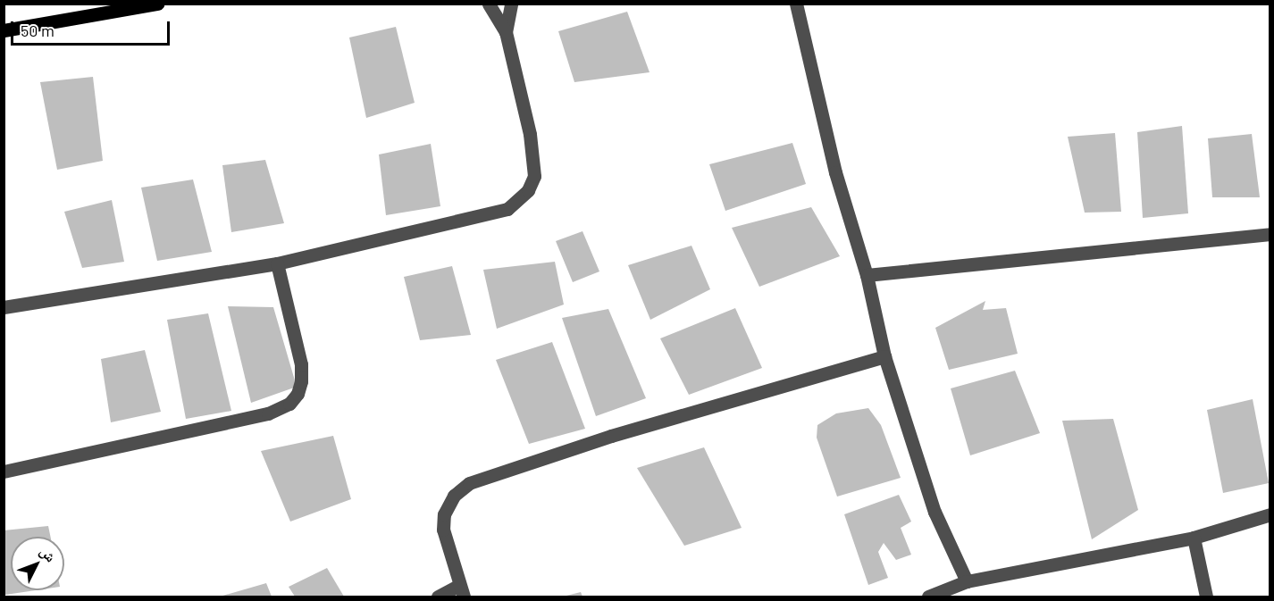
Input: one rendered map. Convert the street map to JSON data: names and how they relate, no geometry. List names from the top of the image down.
{
  "scale_bar": "50 m",
  "north": "top right"
}
